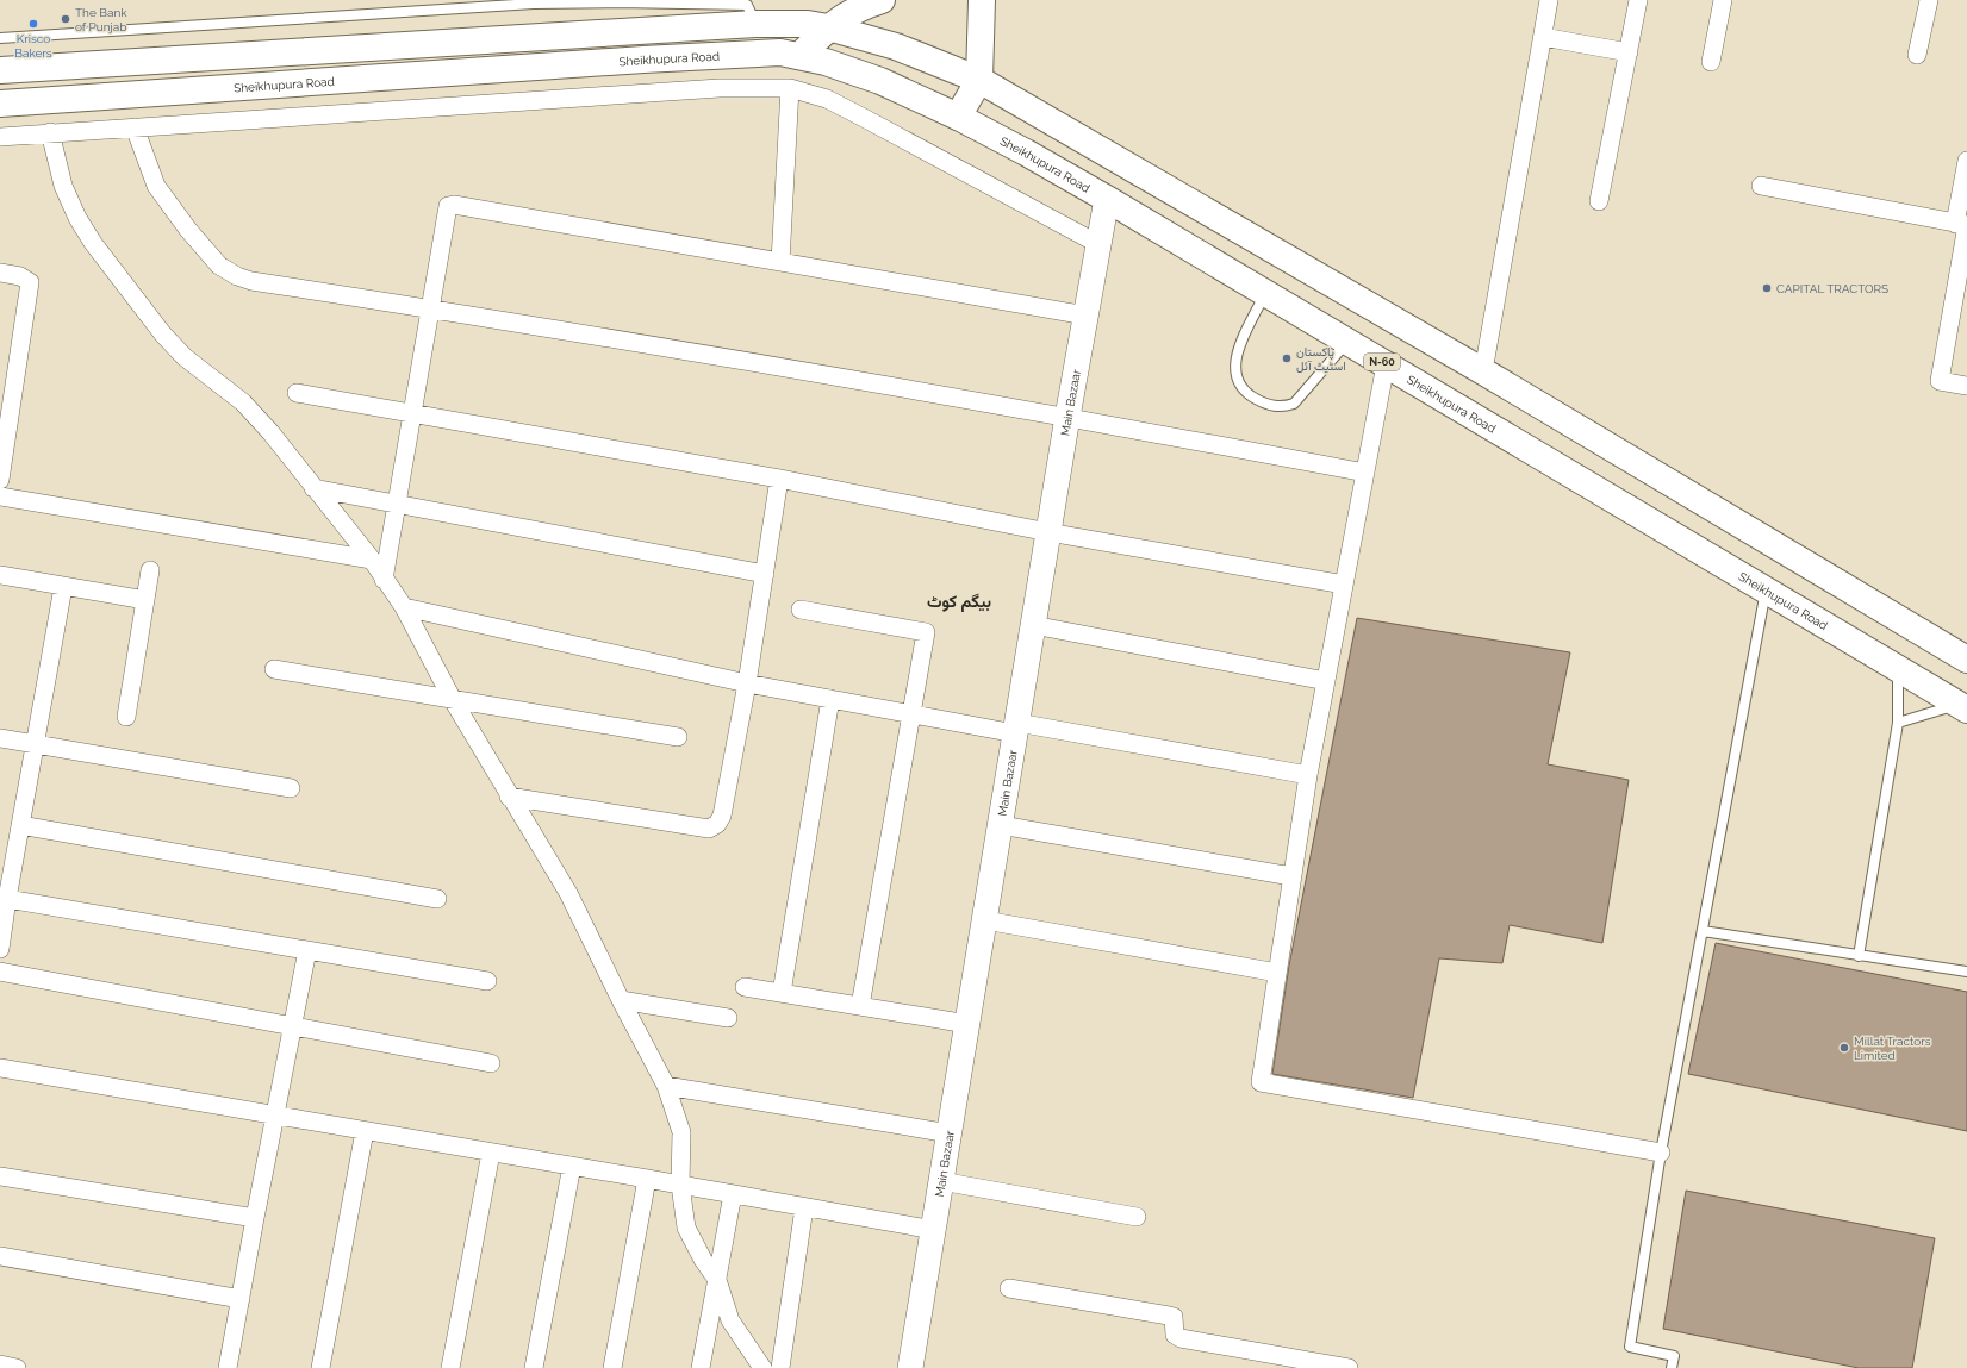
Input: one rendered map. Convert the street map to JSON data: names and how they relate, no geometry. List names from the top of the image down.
{
  "streets": {
    "main road": ["Sheikhupura Road", "N-60"],
    "street": ["Main Bazaar"]
  },
  "crossings": [
    ["Sheikhupura Road", "Main Bazaar"]
  ],
  "districts": ["بیگم کوٹ"],
  "places": [
    "The Bank of Punjab",
    "Krisco Bakers",
    "CAPITAL TRACTORS",
    "پاکستان اسٹیٹ آئل",
    "Millat Tractors Limited"
  ]
}
